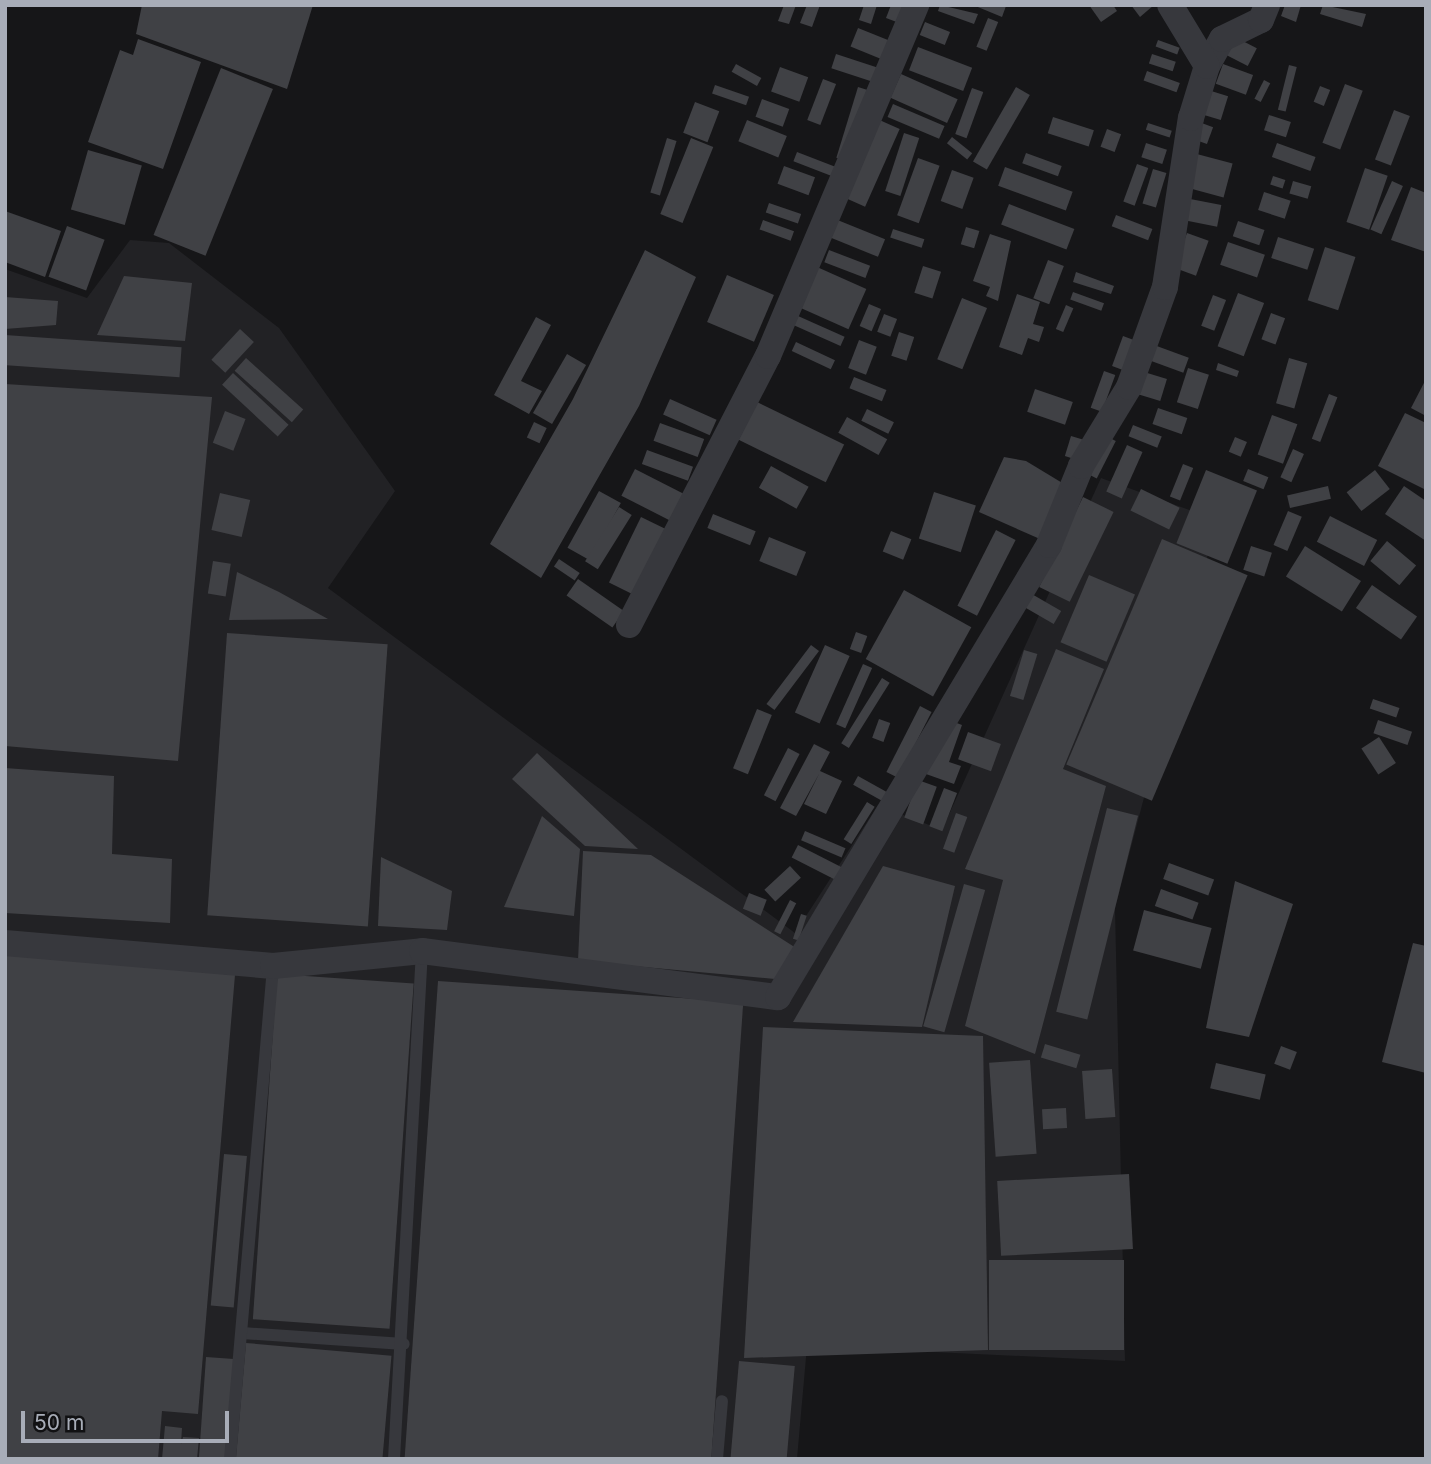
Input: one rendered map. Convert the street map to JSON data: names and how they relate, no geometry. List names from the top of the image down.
{
  "scale_bar": "50 m"
}
